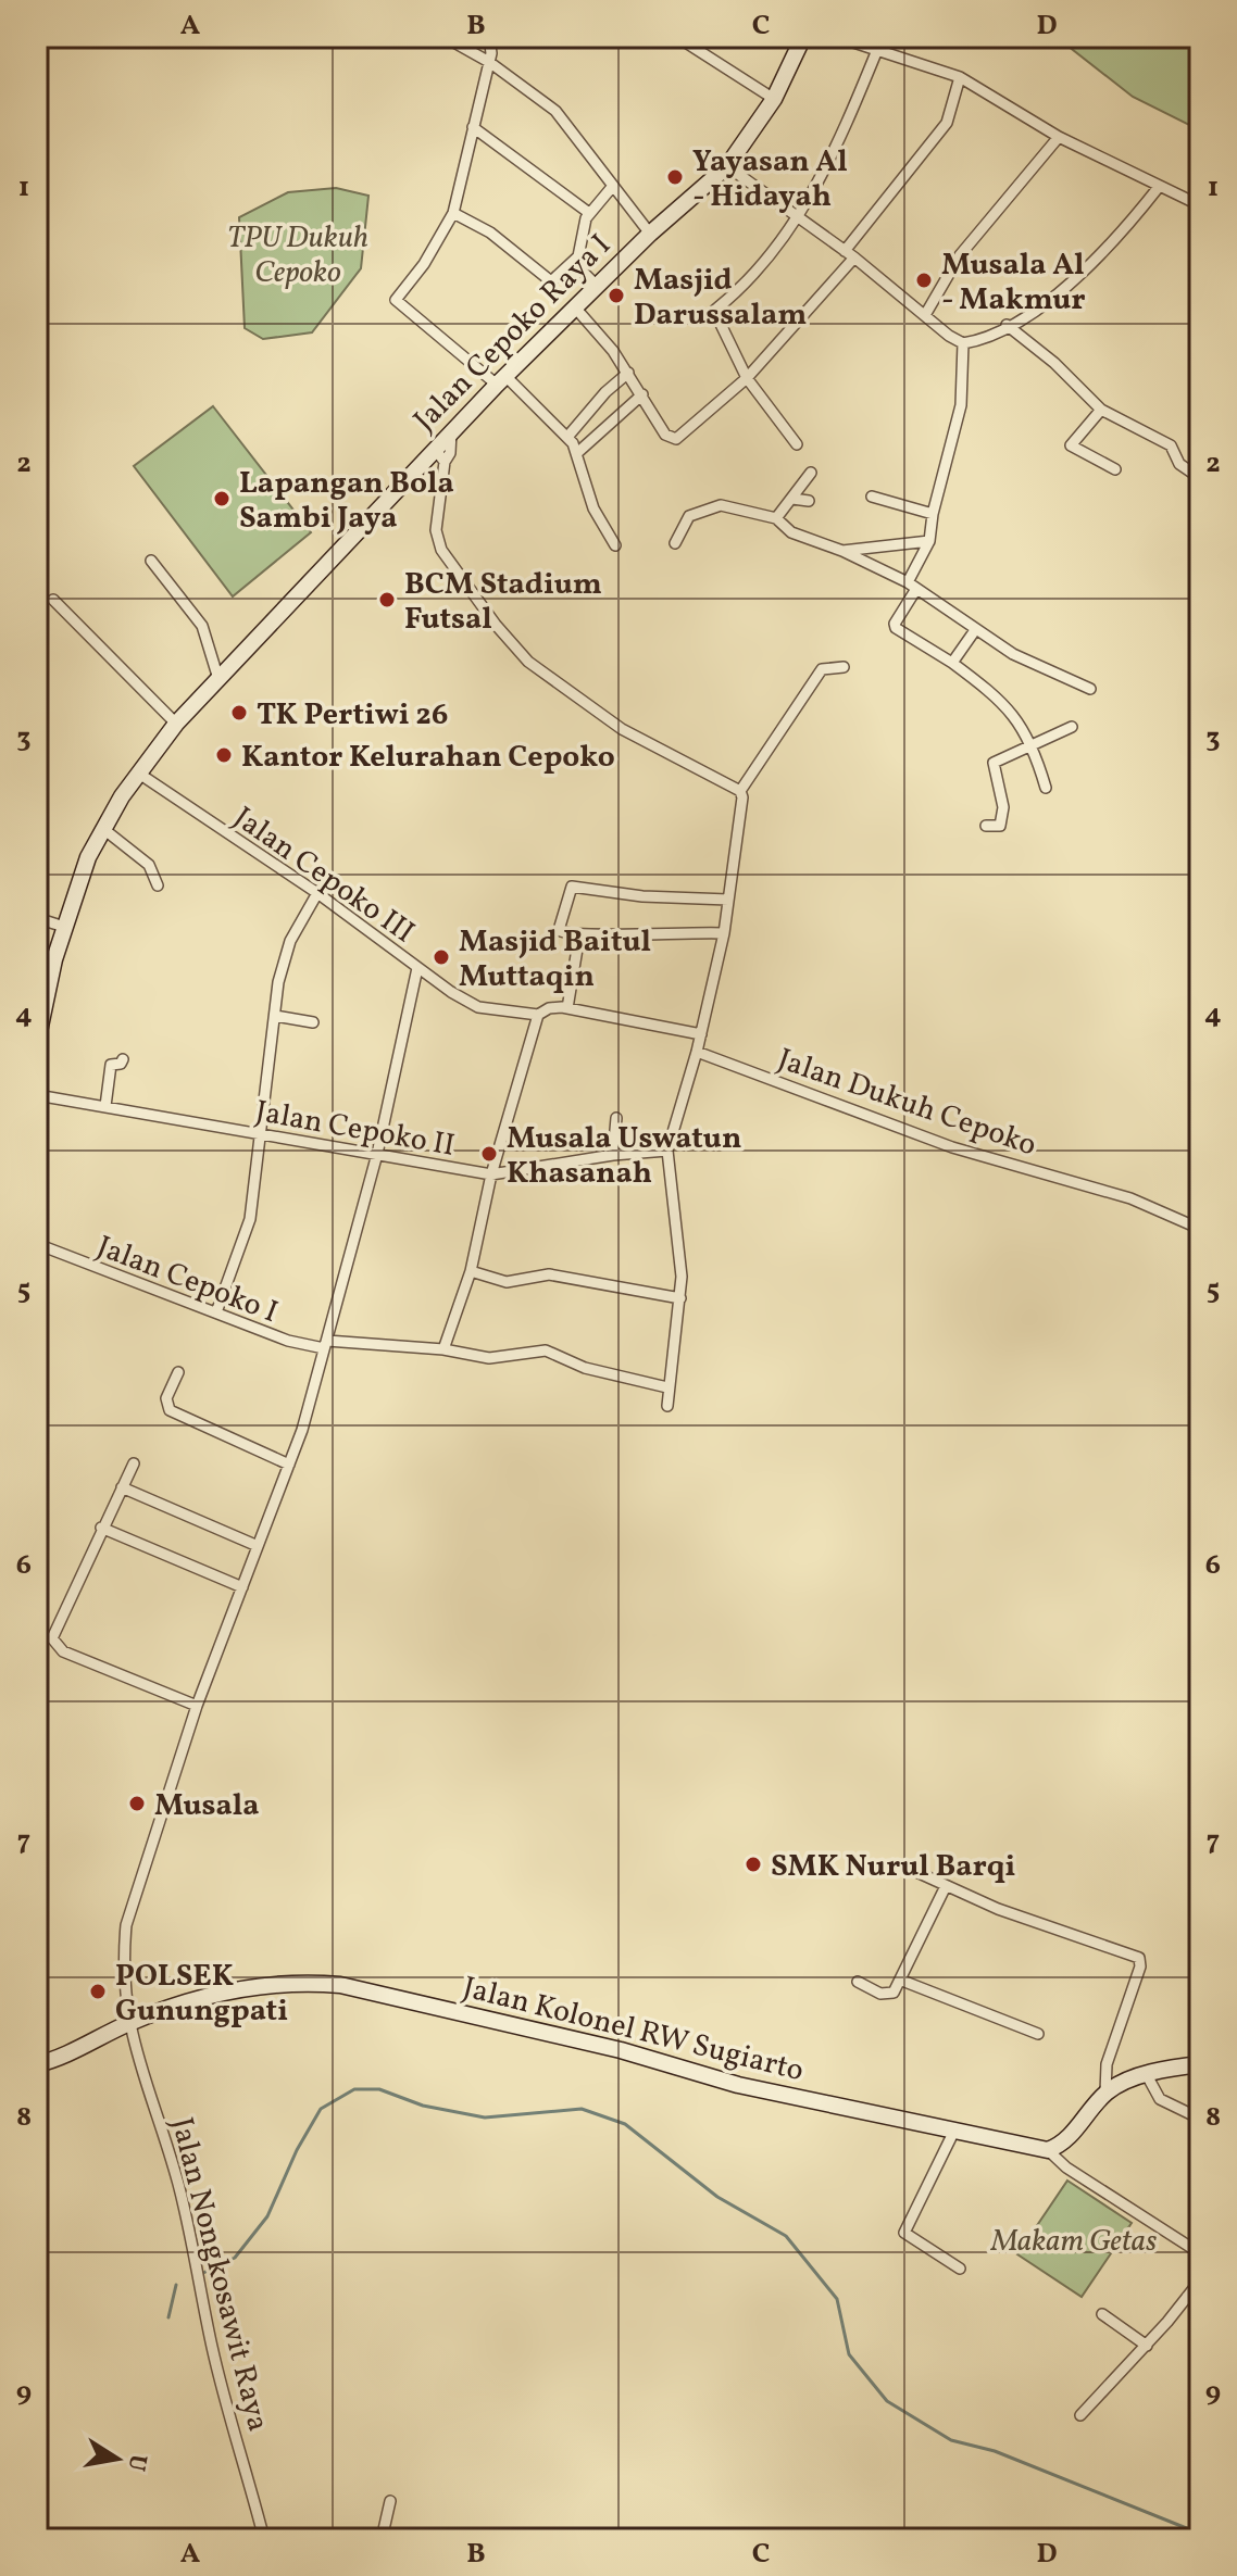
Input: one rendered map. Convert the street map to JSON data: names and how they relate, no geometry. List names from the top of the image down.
{
  "streets": {
    "main road": ["Jalan Cepoko Raya I", "Jalan Kolonel RW Sugiarto"],
    "street": [
      "Jalan Cepoko III",
      "Jalan Dukuh Cepoko",
      "Jalan Cepoko II",
      "Jalan Cepoko I",
      "Jalan Nongkosawit Raya"
    ]
  },
  "crossings": [
    ["Jalan Cepoko Raya I", "Jalan Cepoko III"],
    ["Jalan Kolonel RW Sugiarto", "Jalan Nongkosawit Raya"]
  ],
  "parks": ["TPU Dukuh Cepoko", "Makam Getas"],
  "places": [
    "Yayasan Al - Hidayah",
    "Musala Al - Makmur",
    "Masjid Darussalam",
    "Lapangan Bola Sambi Jaya",
    "BCM Stadium Futsal",
    "TK Pertiwi 26",
    "Kantor Kelurahan Cepoko",
    "Masjid Baitul Muttaqin",
    "Musala Uswatun Khasanah",
    "Musala",
    "SMK Nurul Barqi",
    "POLSEK Gunungpati"
  ],
  "north": "right",
  "grid": {
    "columns": [
      "A",
      "B",
      "C",
      "D"
    ],
    "rows": [
      "1",
      "2",
      "3",
      "4",
      "5",
      "6",
      "7",
      "8",
      "9"
    ]
  }
}
